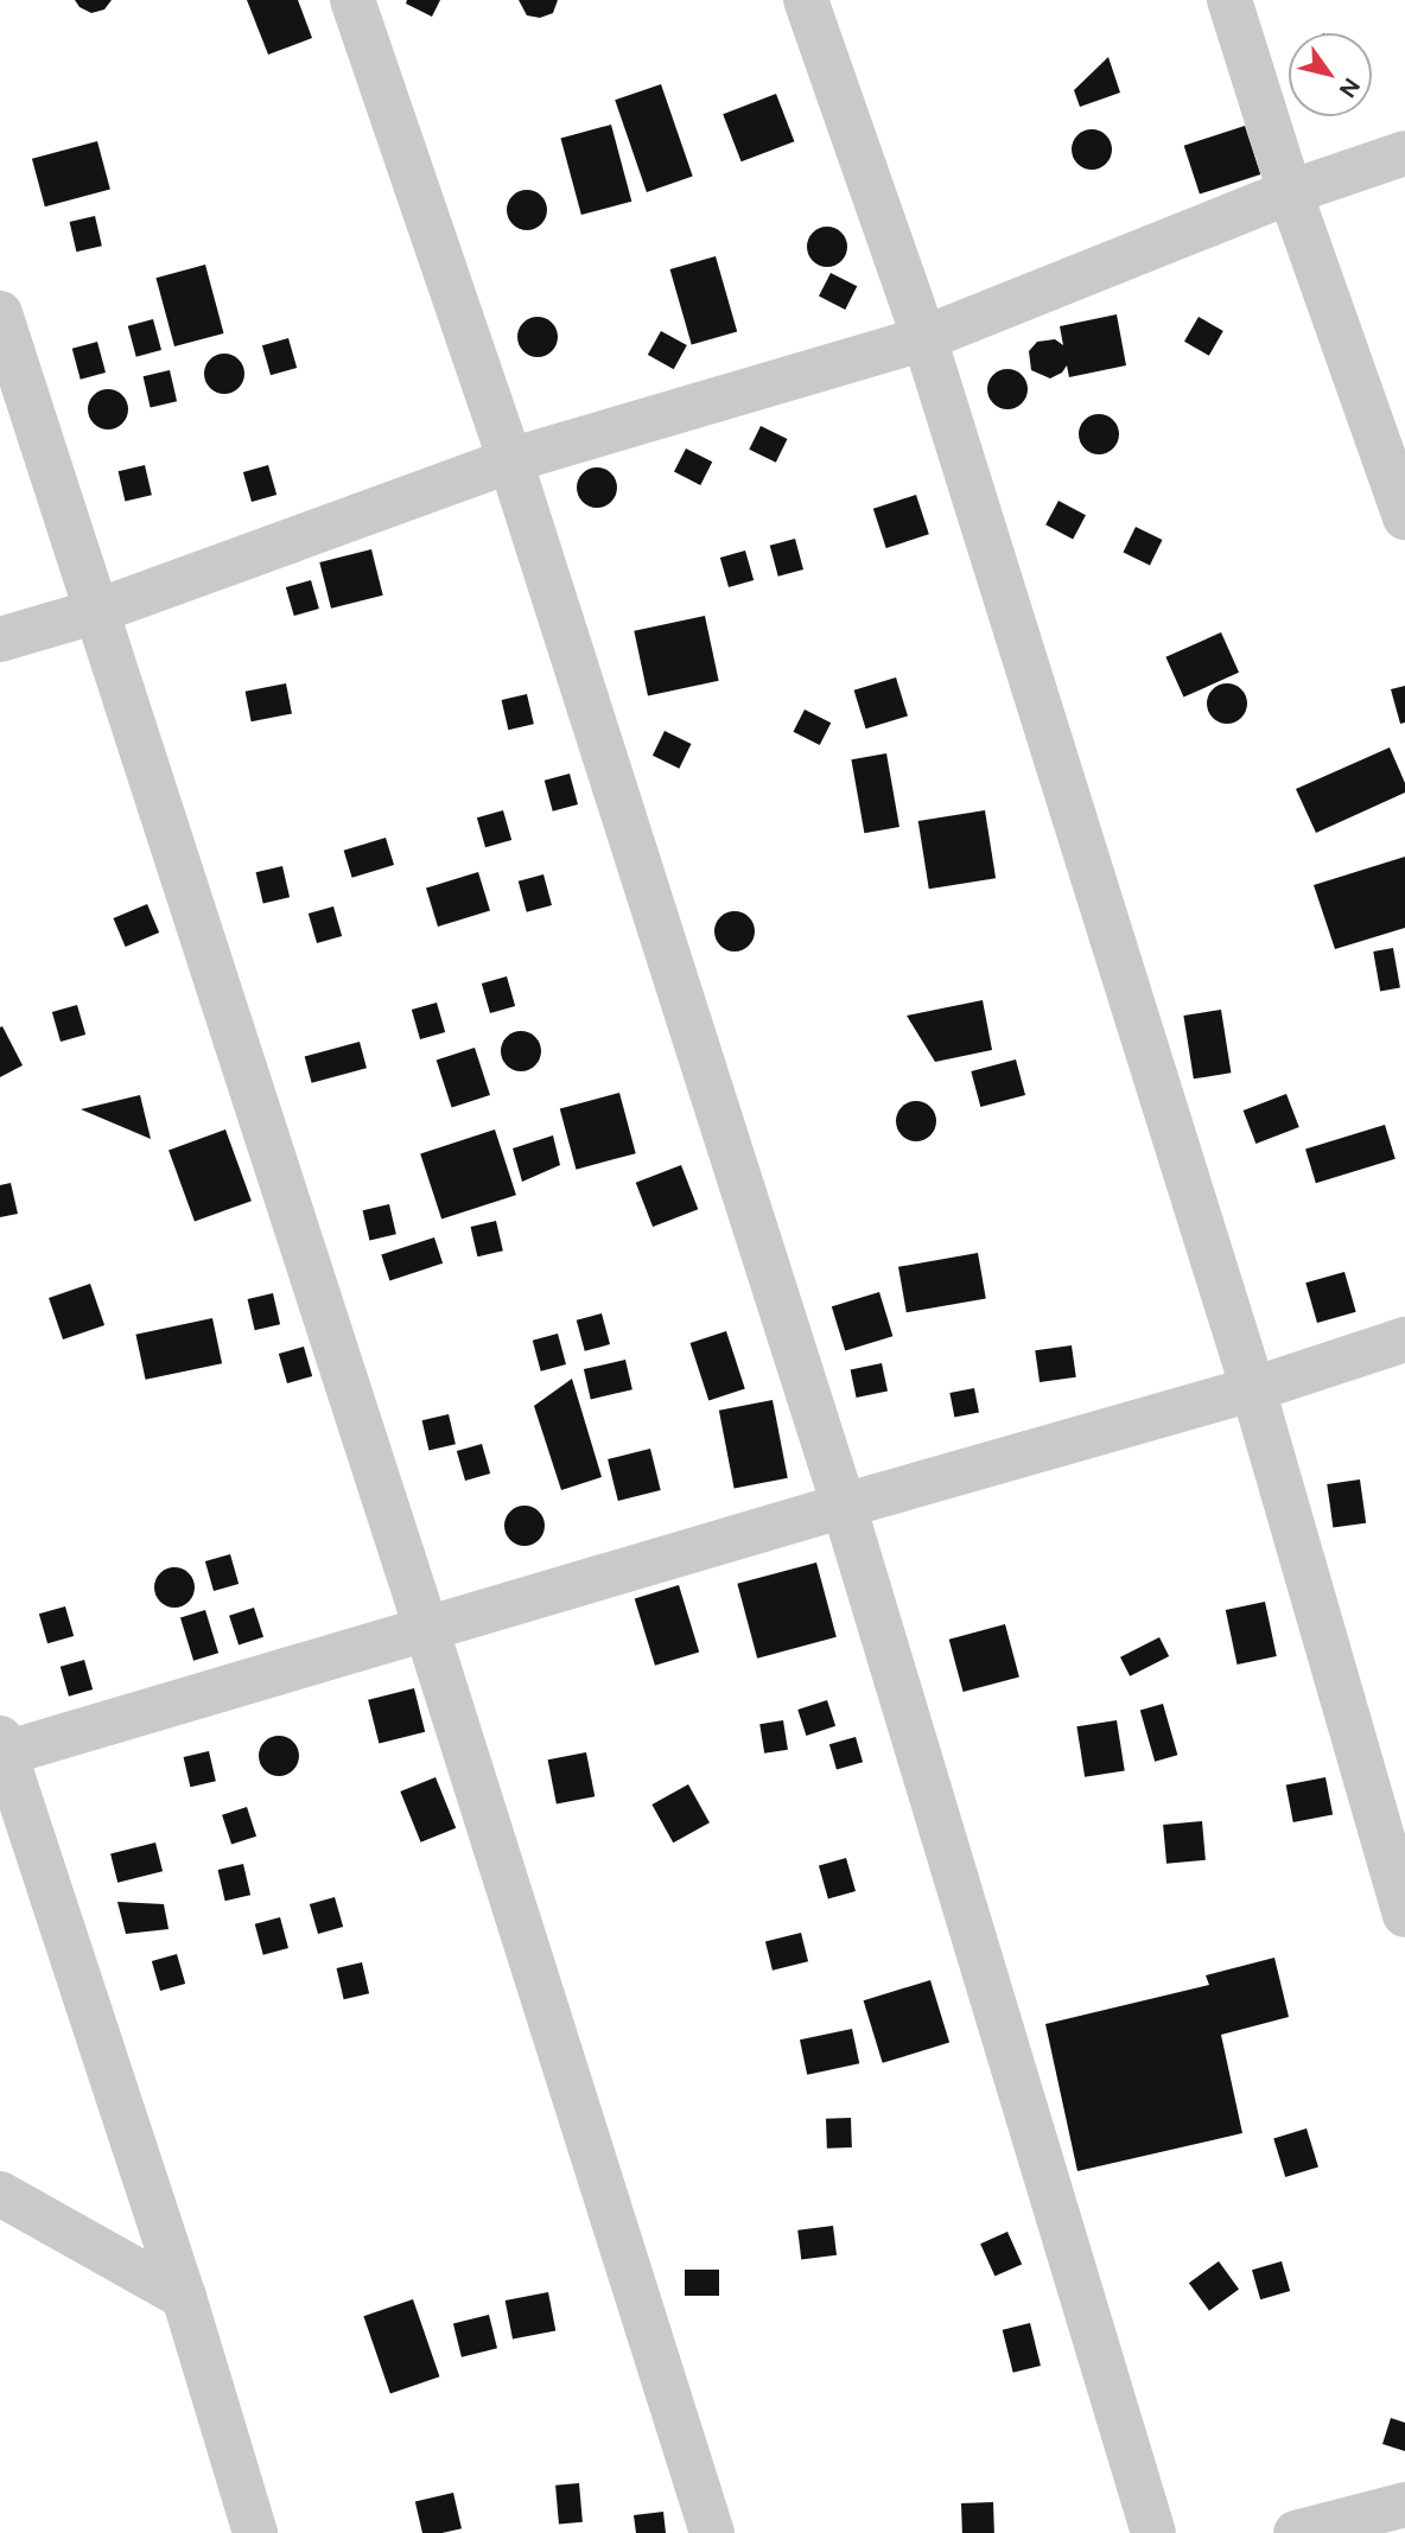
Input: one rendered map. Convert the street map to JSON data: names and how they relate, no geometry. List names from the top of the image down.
{
  "north": "bottom right"
}
